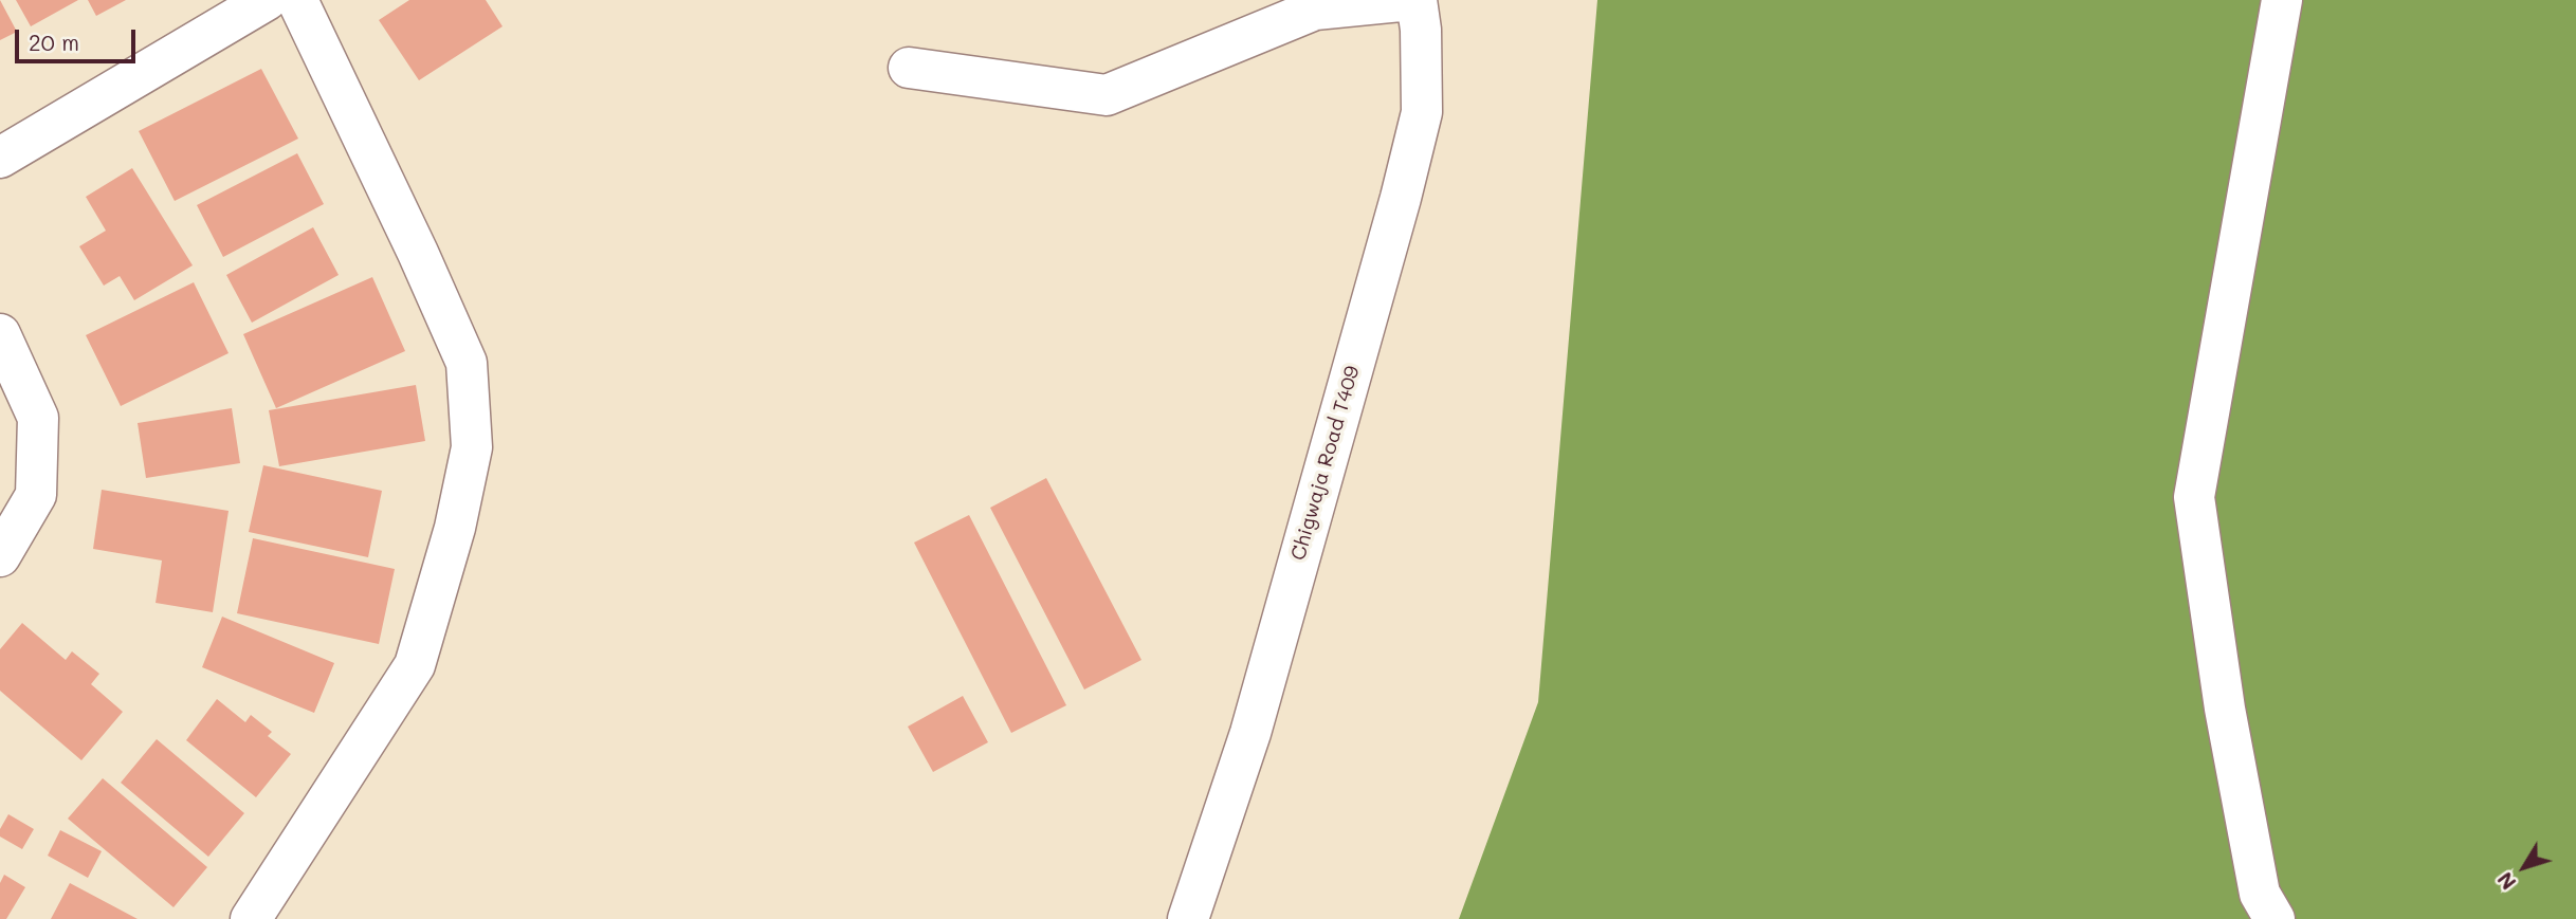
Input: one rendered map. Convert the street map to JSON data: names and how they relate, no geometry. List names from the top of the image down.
{
  "streets": {
    "street": ["Chigwaja Road T409"]
  },
  "scale_bar": "20 m",
  "north": "bottom left"
}
